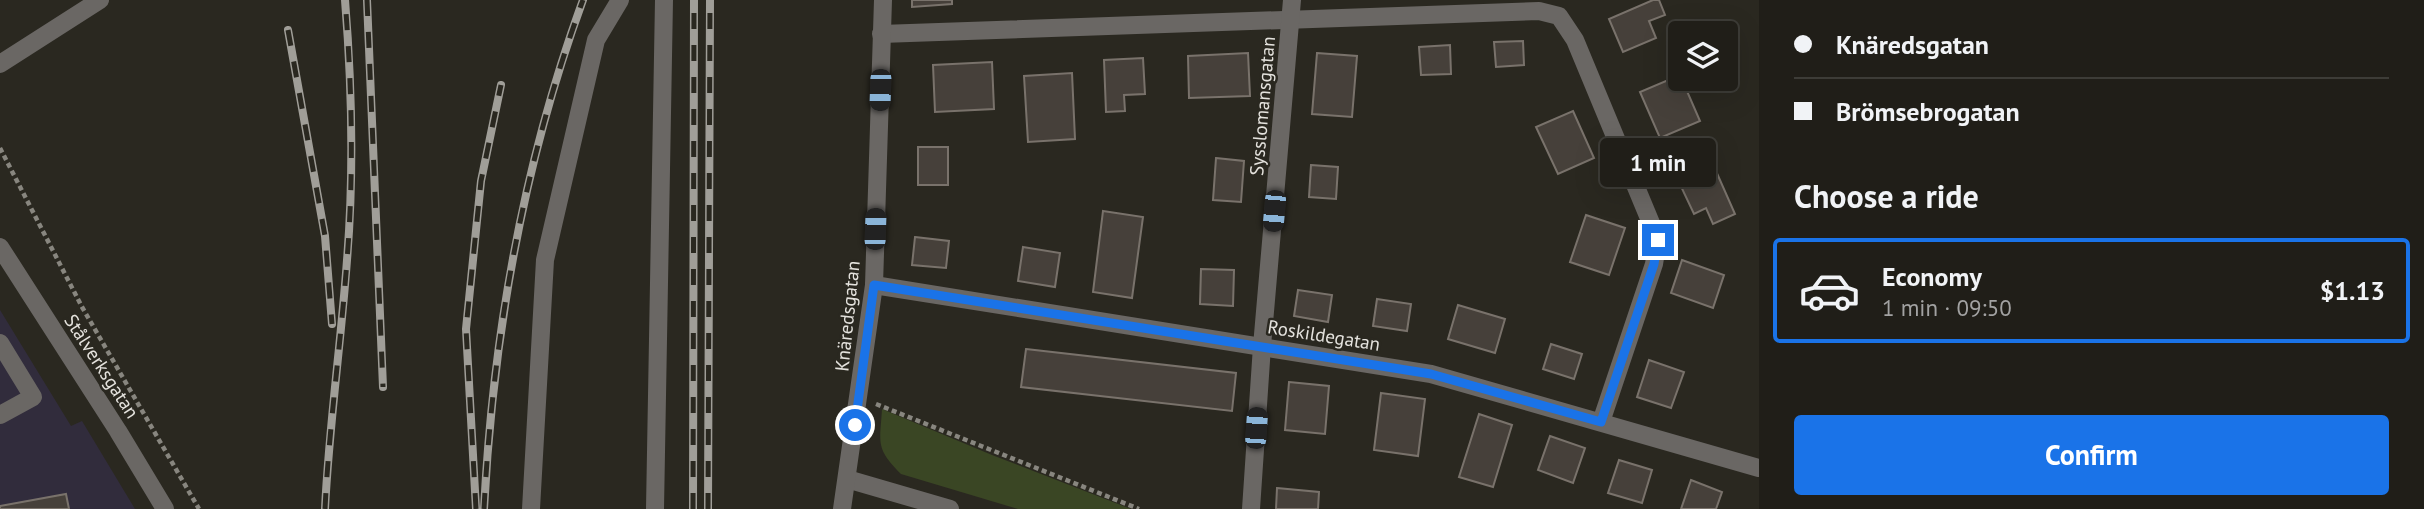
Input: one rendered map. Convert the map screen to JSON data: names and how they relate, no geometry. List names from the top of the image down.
{
  "streets": {
    "street": [
      "Sysslomansgatan",
      "Knäredsgatan",
      "Roskildegatan",
      "Stålverksgatan"
    ]
  },
  "crossings": [
    ["Sysslomansgatan", "Roskildegatan"],
    ["Knäredsgatan", "Roskildegatan"]
  ],
  "page": {
    "banner": ["Knäredsgatan", "Brömsebrogatan"],
    "bubble": "1 min",
    "heading": "Choose a ride",
    "list": [
      {
        "name": "Economy",
        "note": "1 min · 09:50",
        "value": "$1.13"
      }
    ],
    "buttons": "Confirm"
  }
}
